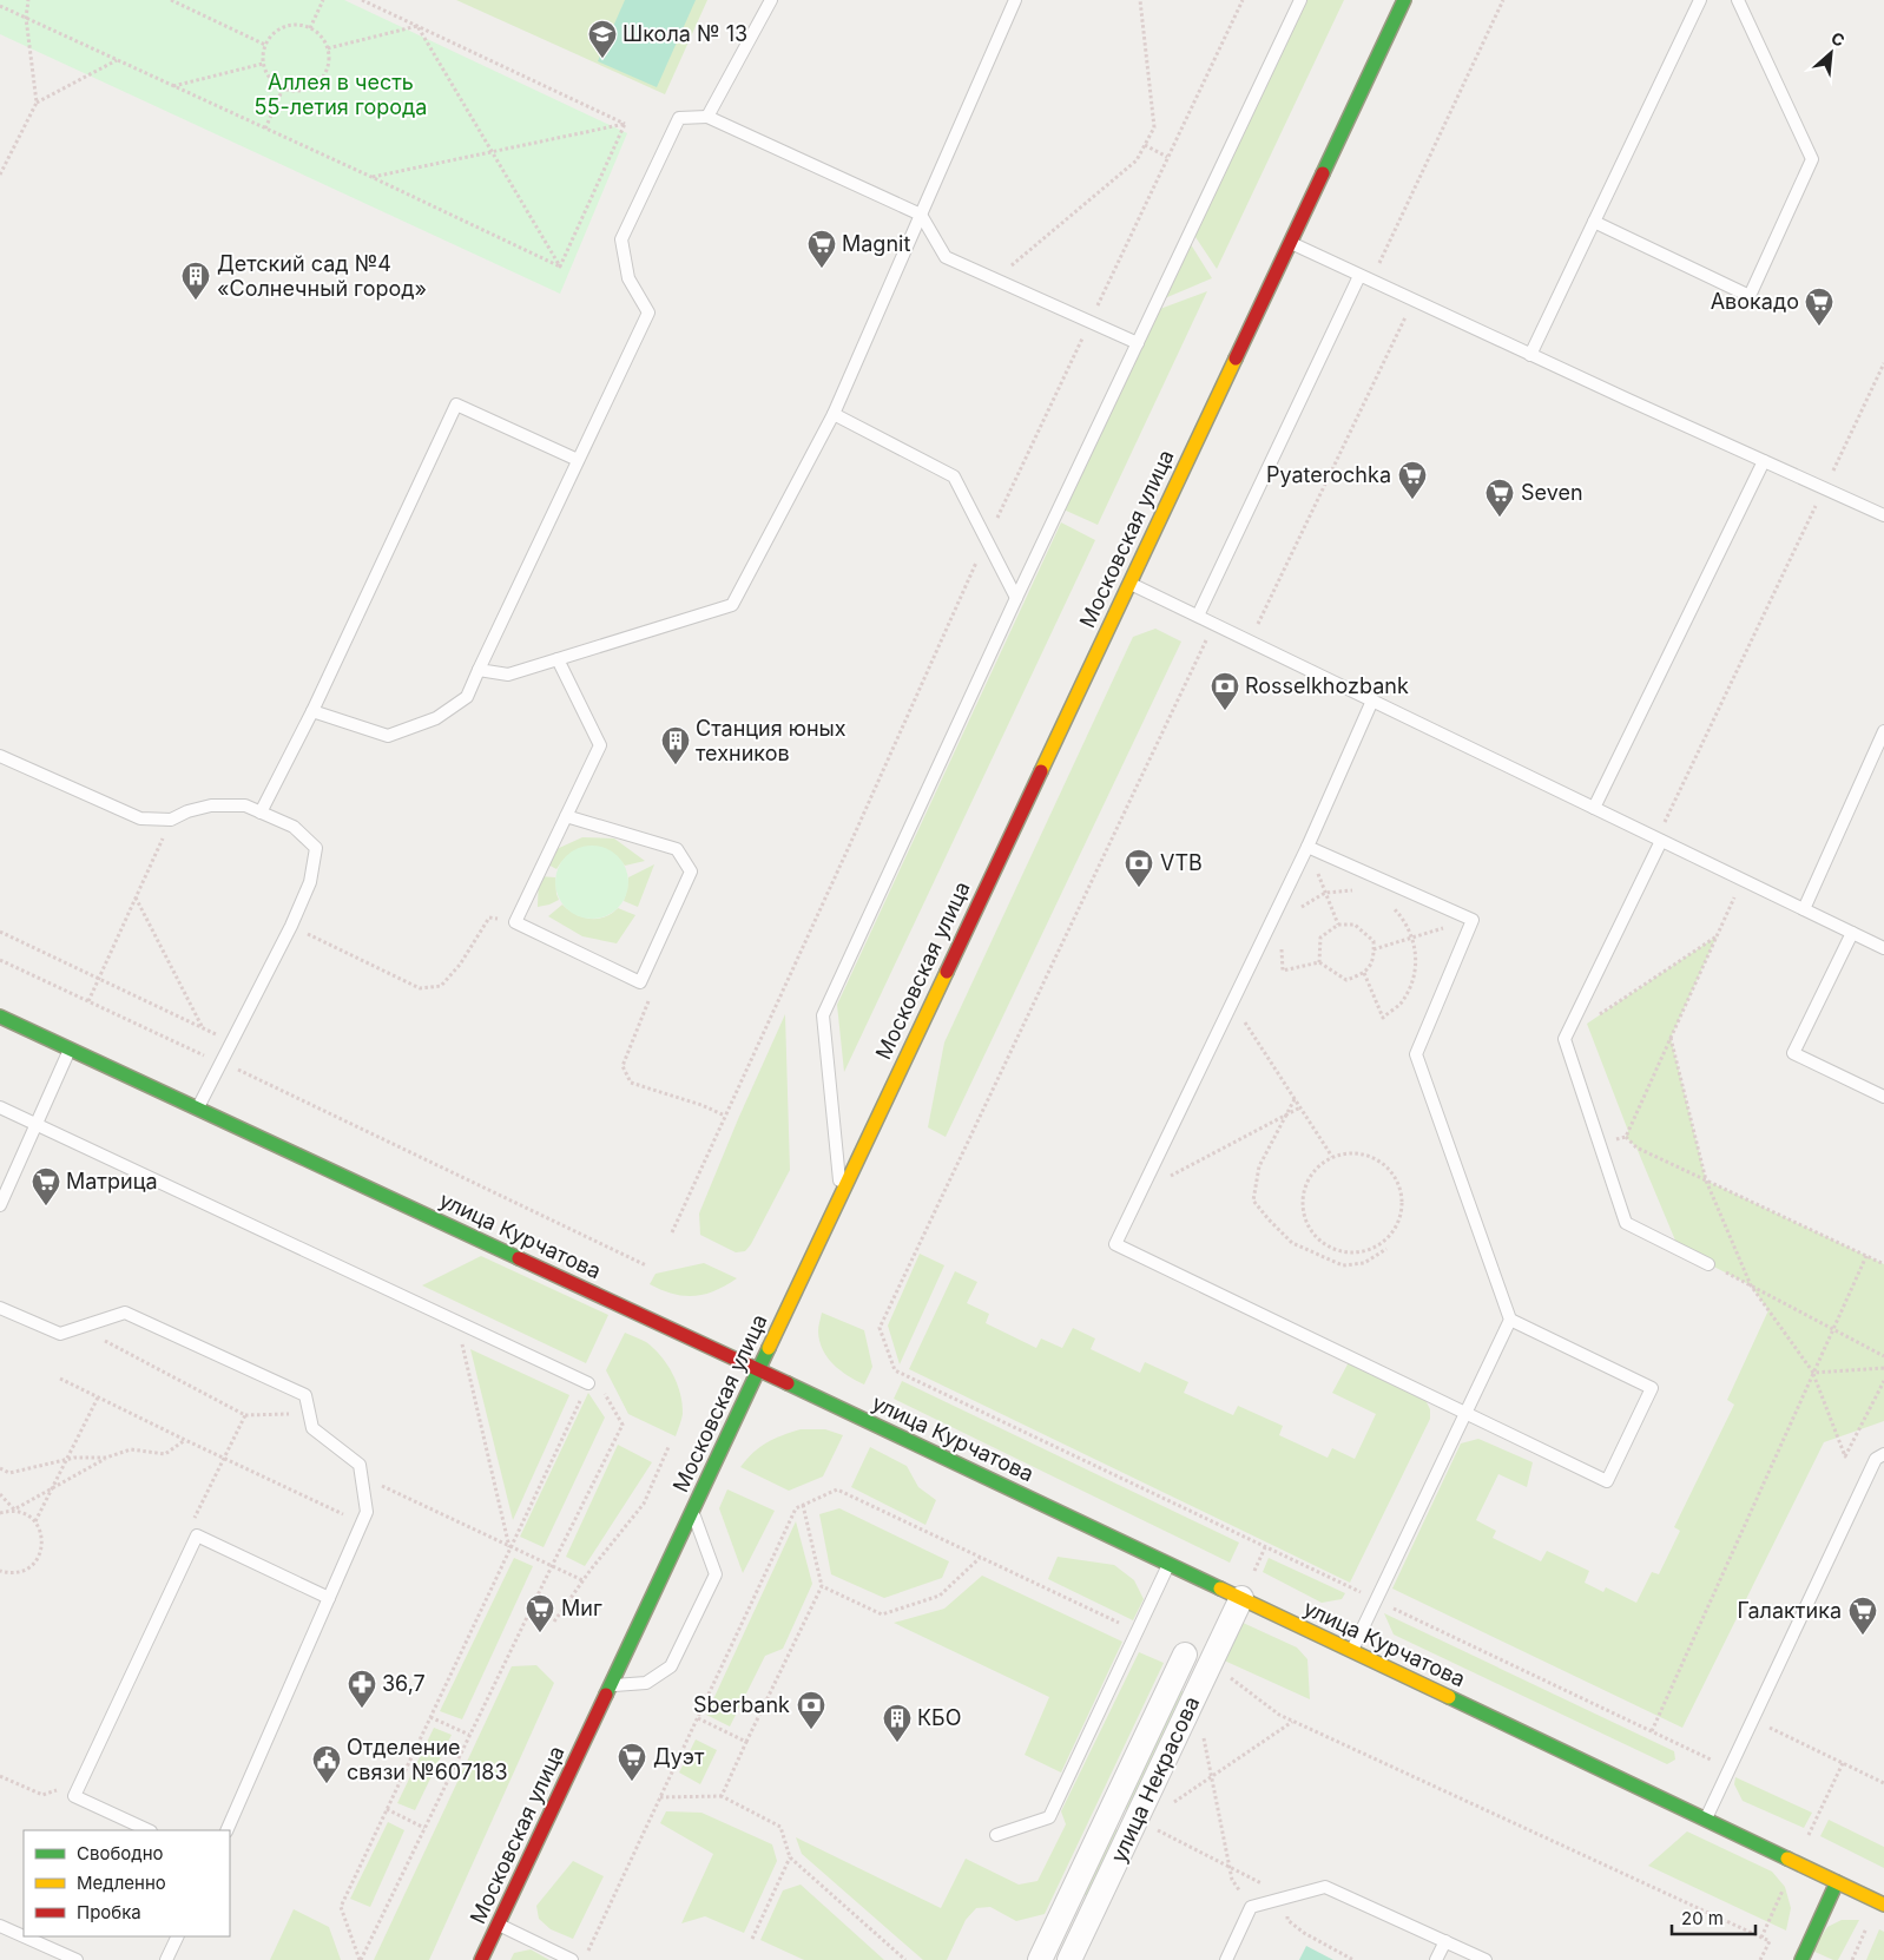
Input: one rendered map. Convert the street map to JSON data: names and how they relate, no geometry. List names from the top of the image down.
{
  "streets": {
    "street": ["Московская улица", "улица Курчатова", "улица Некрасова"]
  },
  "crossings": [
    ["Московская улица", "улица Курчатова"],
    ["улица Курчатова", "улица Некрасова"]
  ],
  "parks": ["Аллея в честь 55-летия города"],
  "places": {
    "school or university": ["Школа № 13"],
    "supermarket": [
      "Magnit",
      "Авокадо",
      "Pyaterochka",
      "Seven",
      "Матрица",
      "Миг",
      "Галактика",
      "Дуэт"
    ],
    "building": ["Детский сад №4 «Солнечный город»", "Станция юных техников", "КБО"],
    "bank": ["Rosselkhozbank", "VTB", "Sberbank"],
    "pharmacy": ["36,7"],
    "public building": ["Отделение связи №607183"]
  },
  "legend": ["Свободно", "Медленно", "Пробка"],
  "scale_bar": "20 m",
  "north": "top right"
}
